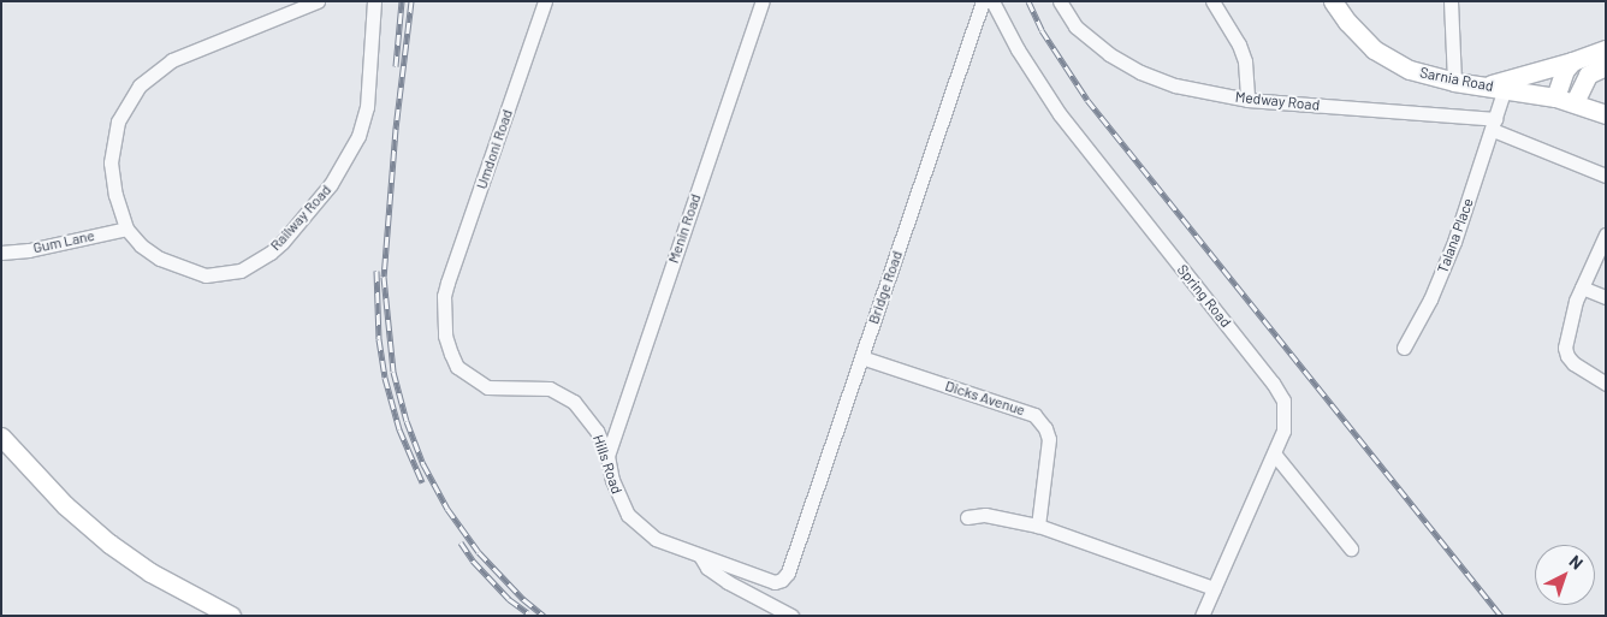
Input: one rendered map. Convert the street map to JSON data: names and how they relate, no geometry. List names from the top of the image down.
{
  "streets": {
    "street": [
      "Sarnia Road",
      "Medway Road",
      "Umdoni Road",
      "Railway Road",
      "Menin Road",
      "Talana Place",
      "Gum Lane",
      "Bridge Road",
      "Spring Road",
      "Dicks Avenue",
      "Hills Road"
    ]
  },
  "crossings": [
    ["Medway Road", "Talana Place"],
    ["Umdoni Road", "Hills Road"],
    ["Railway Road", "Gum Lane"],
    ["Menin Road", "Hills Road"],
    ["Bridge Road", "Dicks Avenue"],
    ["Bridge Road", "Hills Road"]
  ],
  "north": "top right"
}
